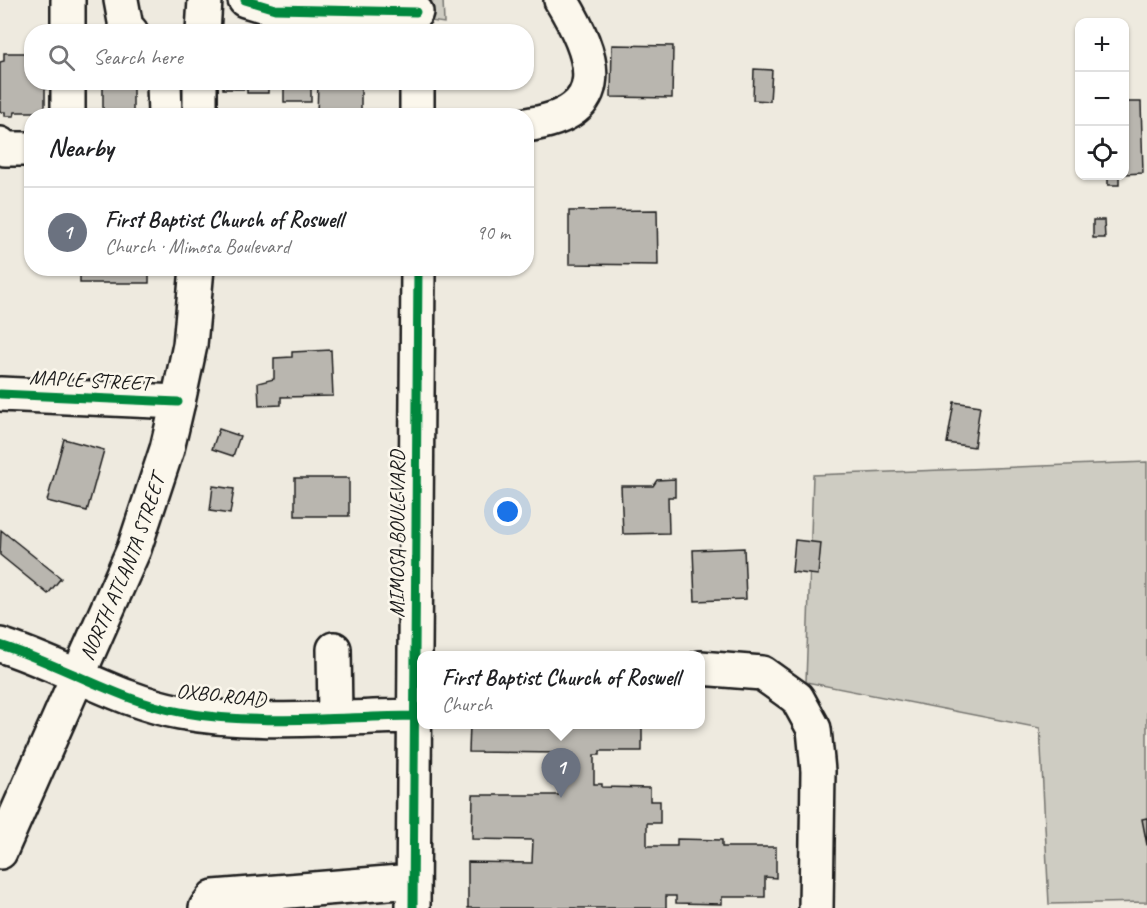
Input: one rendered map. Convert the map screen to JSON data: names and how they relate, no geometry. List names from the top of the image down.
{
  "streets": {
    "main road": [
      "MAPLE STREET",
      "MIMOSA BOULEVARD",
      "NORTH ATLANTA STREET",
      "OXBO ROAD"
    ]
  },
  "crossings": [
    ["MAPLE STREET", "NORTH ATLANTA STREET"],
    ["MIMOSA BOULEVARD", "OXBO ROAD"],
    ["NORTH ATLANTA STREET", "OXBO ROAD"]
  ],
  "page": {
    "map_buttons": ["+", "−"],
    "search": "Search here",
    "heading": "Nearby",
    "list": [
      {
        "mark": "1",
        "name": "First Baptist Church of Roswell",
        "note": "Church · Mimosa Boulevard",
        "value": "90 m"
      }
    ],
    "popup": ["First Baptist Church of Roswell", "Church"],
    "pins": "1"
  }
}
